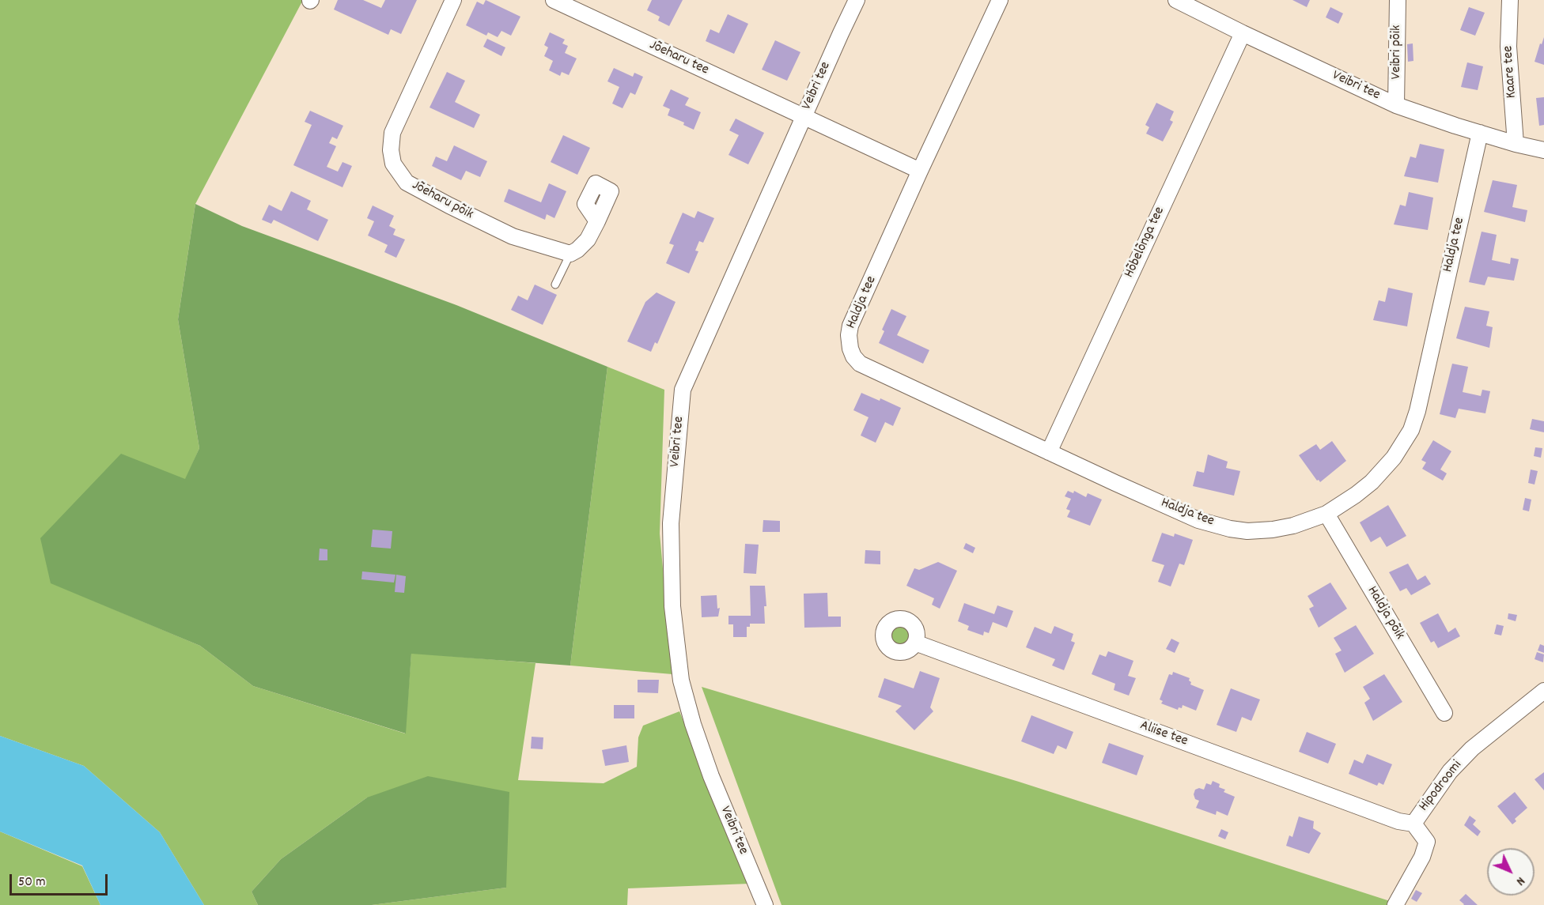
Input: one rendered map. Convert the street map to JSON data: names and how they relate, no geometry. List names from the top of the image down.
{
  "streets": {
    "street": [
      "Veibri põik",
      "Jõeharu tee",
      "Kaare tee",
      "Veibri tee",
      "Jõeharu põik",
      "Hõbelõnga tee",
      "Haldja tee",
      "Haldja põik",
      "Aliise tee",
      "Hipodroomi"
    ]
  },
  "crossings": [
    ["Veibri põik", "Veibri tee"],
    ["Jõeharu tee", "Veibri tee"],
    ["Kaare tee", "Veibri tee"],
    ["Veibri tee", "Hõbelõnga tee"],
    ["Veibri tee", "Haldja tee"],
    ["Hõbelõnga tee", "Haldja tee"],
    ["Haldja tee", "Haldja põik"],
    ["Aliise tee", "Hipodroomi"]
  ],
  "scale_bar": "50 m",
  "north": "bottom right"
}
